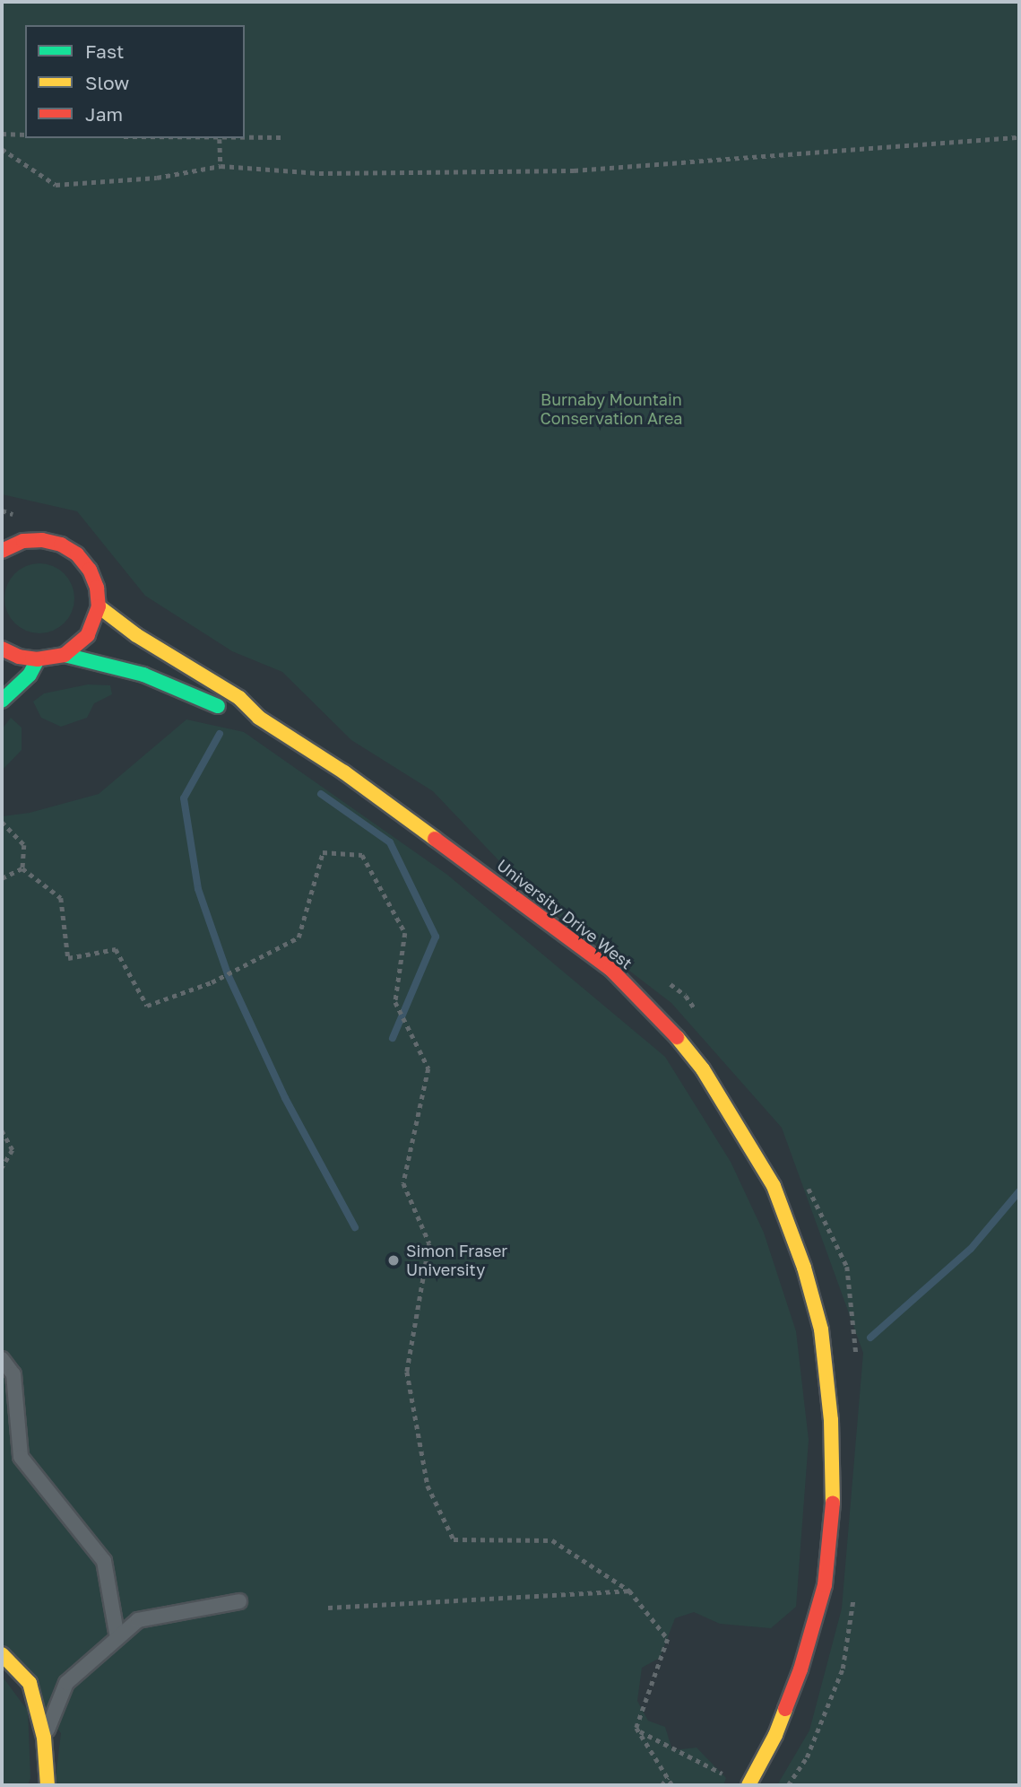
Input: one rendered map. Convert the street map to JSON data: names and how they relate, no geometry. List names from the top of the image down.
{
  "streets": {
    "street": ["University Drive West"]
  },
  "parks": ["Burnaby Mountain Conservation Area"],
  "places": ["Simon Fraser University"],
  "legend": ["Fast", "Slow", "Jam"]
}
